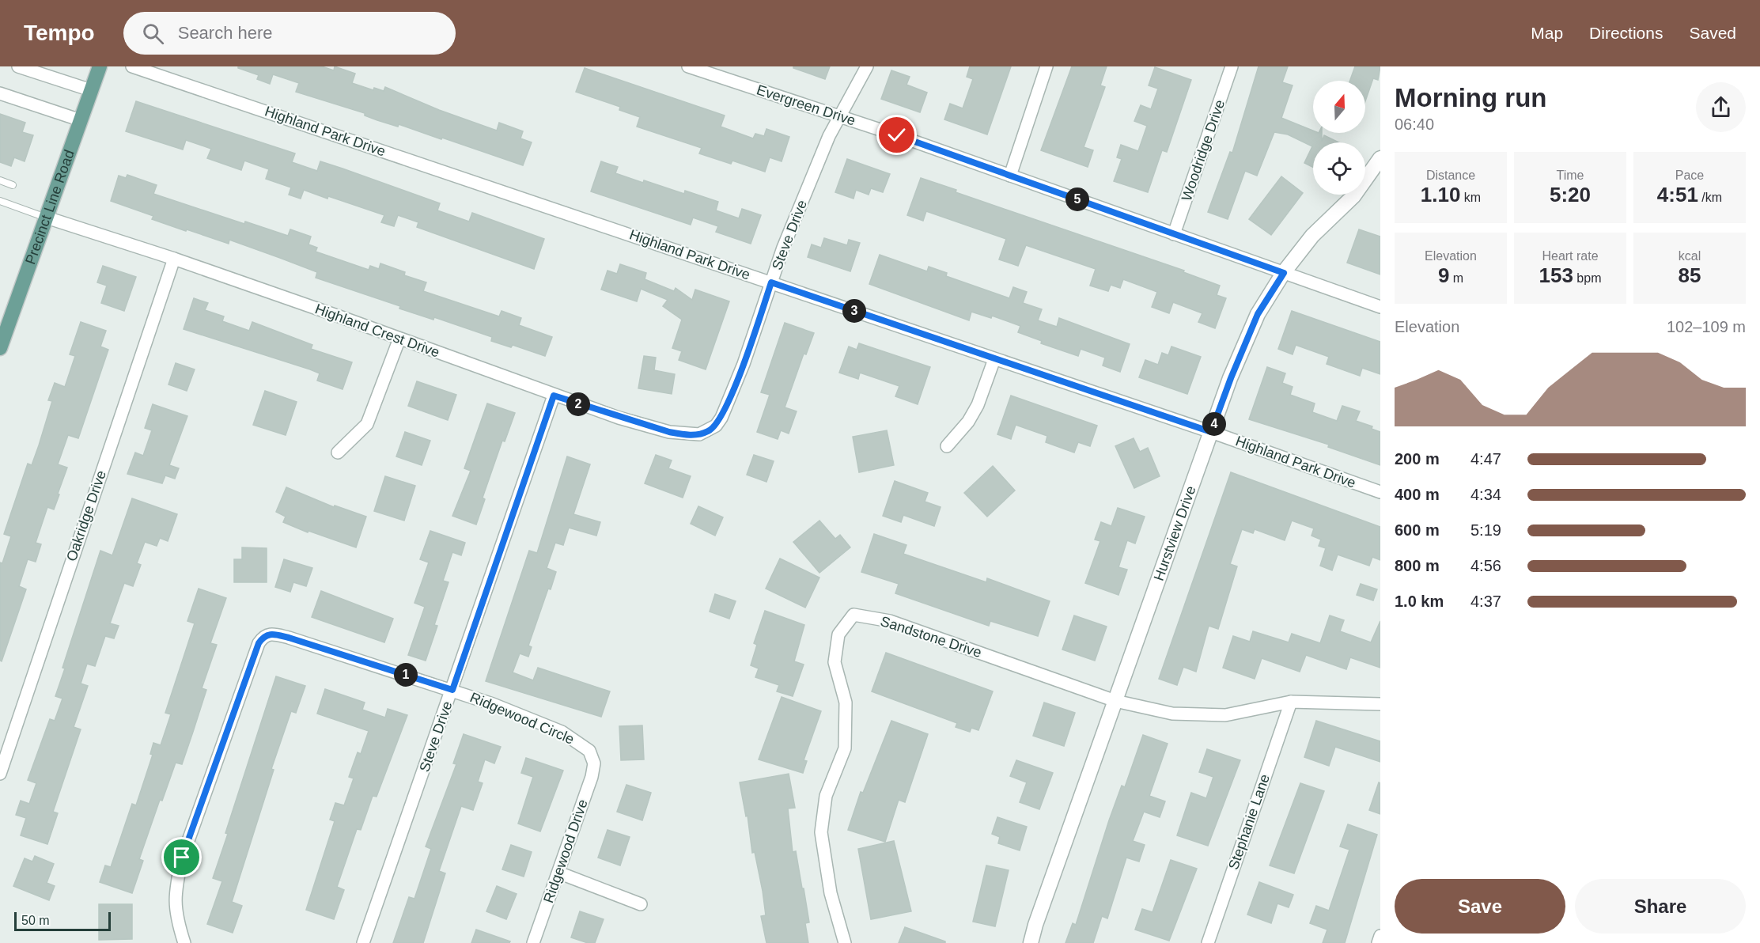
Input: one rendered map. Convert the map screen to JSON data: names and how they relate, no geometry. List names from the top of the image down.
{
  "streets": {
    "main road": ["Precinct Line Road"],
    "street": [
      "Evergreen Drive",
      "Highland Park Drive",
      "Woodridge Drive",
      "Steve Drive",
      "Highland Crest Drive",
      "Oakridge Drive",
      "Hurstview Drive",
      "Sandstone Drive",
      "Ridgewood Circle",
      "Stephanie Lane",
      "Ridgewood Drive"
    ]
  },
  "crossings": [
    ["Evergreen Drive", "Woodridge Drive"],
    ["Evergreen Drive", "Steve Drive"],
    ["Evergreen Drive", "Hurstview Drive"],
    ["Highland Park Drive", "Steve Drive"],
    ["Highland Park Drive", "Hurstview Drive"],
    ["Precinct Line Road", "Highland Crest Drive"],
    ["Steve Drive", "Highland Crest Drive"],
    ["Steve Drive", "Ridgewood Circle"],
    ["Highland Crest Drive", "Oakridge Drive"],
    ["Hurstview Drive", "Sandstone Drive"],
    ["Ridgewood Circle", "Ridgewood Drive"]
  ],
  "scale_bar": "50 m",
  "north": "top",
  "page": {
    "header": "Tempo",
    "search": "Search here",
    "nav": ["Map", "Directions", "Saved"],
    "heading": ["Morning run", "06:40"],
    "stats": [
      ["Distance", "1.10 km"],
      ["Time", "5:20"],
      ["Pace", "4:51 /km"],
      ["Elevation", "9 m"],
      ["Heart rate", "153 bpm"],
      ["kcal", "85"]
    ],
    "pins": [
      "5",
      "3",
      "2",
      "4",
      "1"
    ],
    "chart": ["Elevation", "102–109 m"],
    "list": [
      {
        "name": "200 m",
        "note": "4:47"
      },
      {
        "name": "400 m",
        "note": "4:34"
      },
      {
        "name": "600 m",
        "note": "5:19"
      },
      {
        "name": "800 m",
        "note": "4:56"
      },
      {
        "name": "1.0 km",
        "note": "4:37"
      }
    ],
    "buttons": ["Save", "Share"],
    "scale": "50 m"
  }
}
